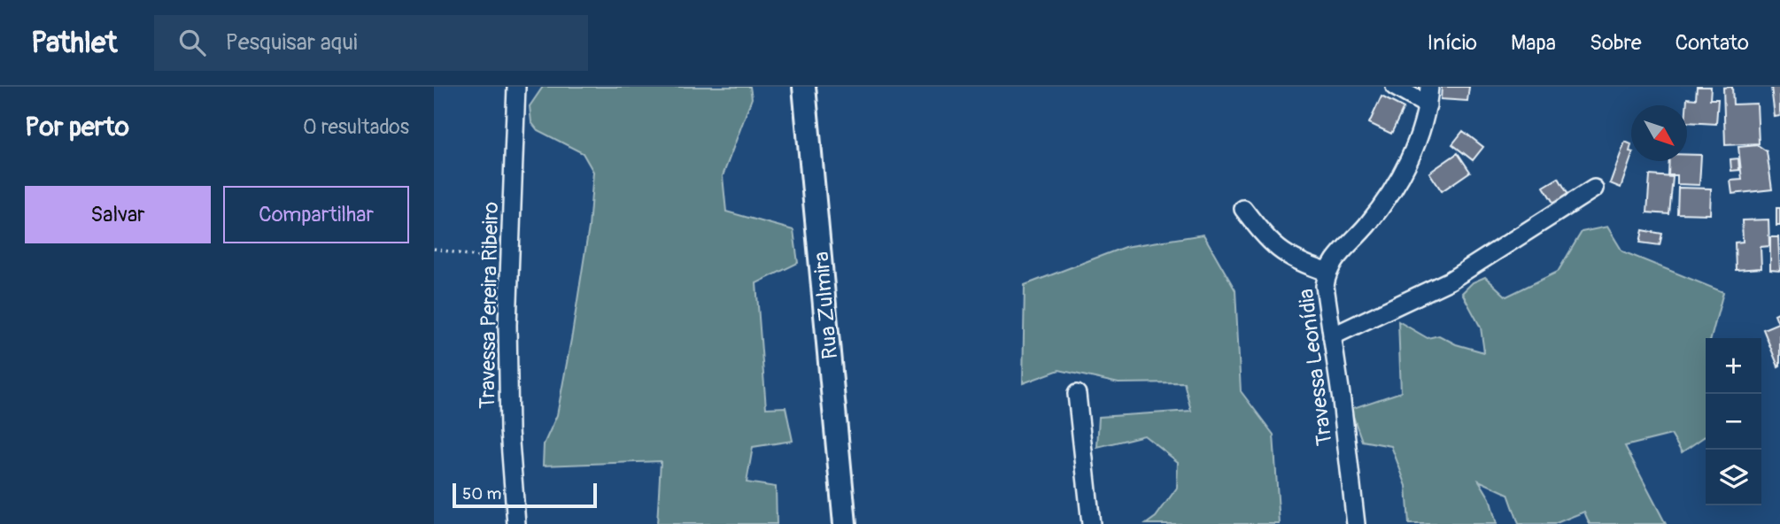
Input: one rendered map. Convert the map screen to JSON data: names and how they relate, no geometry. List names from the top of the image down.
{
  "streets": {
    "street": ["Travessa Pereira Ribeiro", "Rua Zulmira", "Travessa Leonídia"]
  },
  "scale_bar": "50 m",
  "north": "bottom right",
  "page": {
    "header": "Pathlet",
    "search": "Pesquisar aqui",
    "nav": [
      "Início",
      "Mapa",
      "Sobre",
      "Contato"
    ],
    "heading": ["Por perto", "0 resultados"],
    "buttons": ["Salvar", "Compartilhar"],
    "map_buttons": ["+", "−"],
    "scale": "50 m"
  }
}
